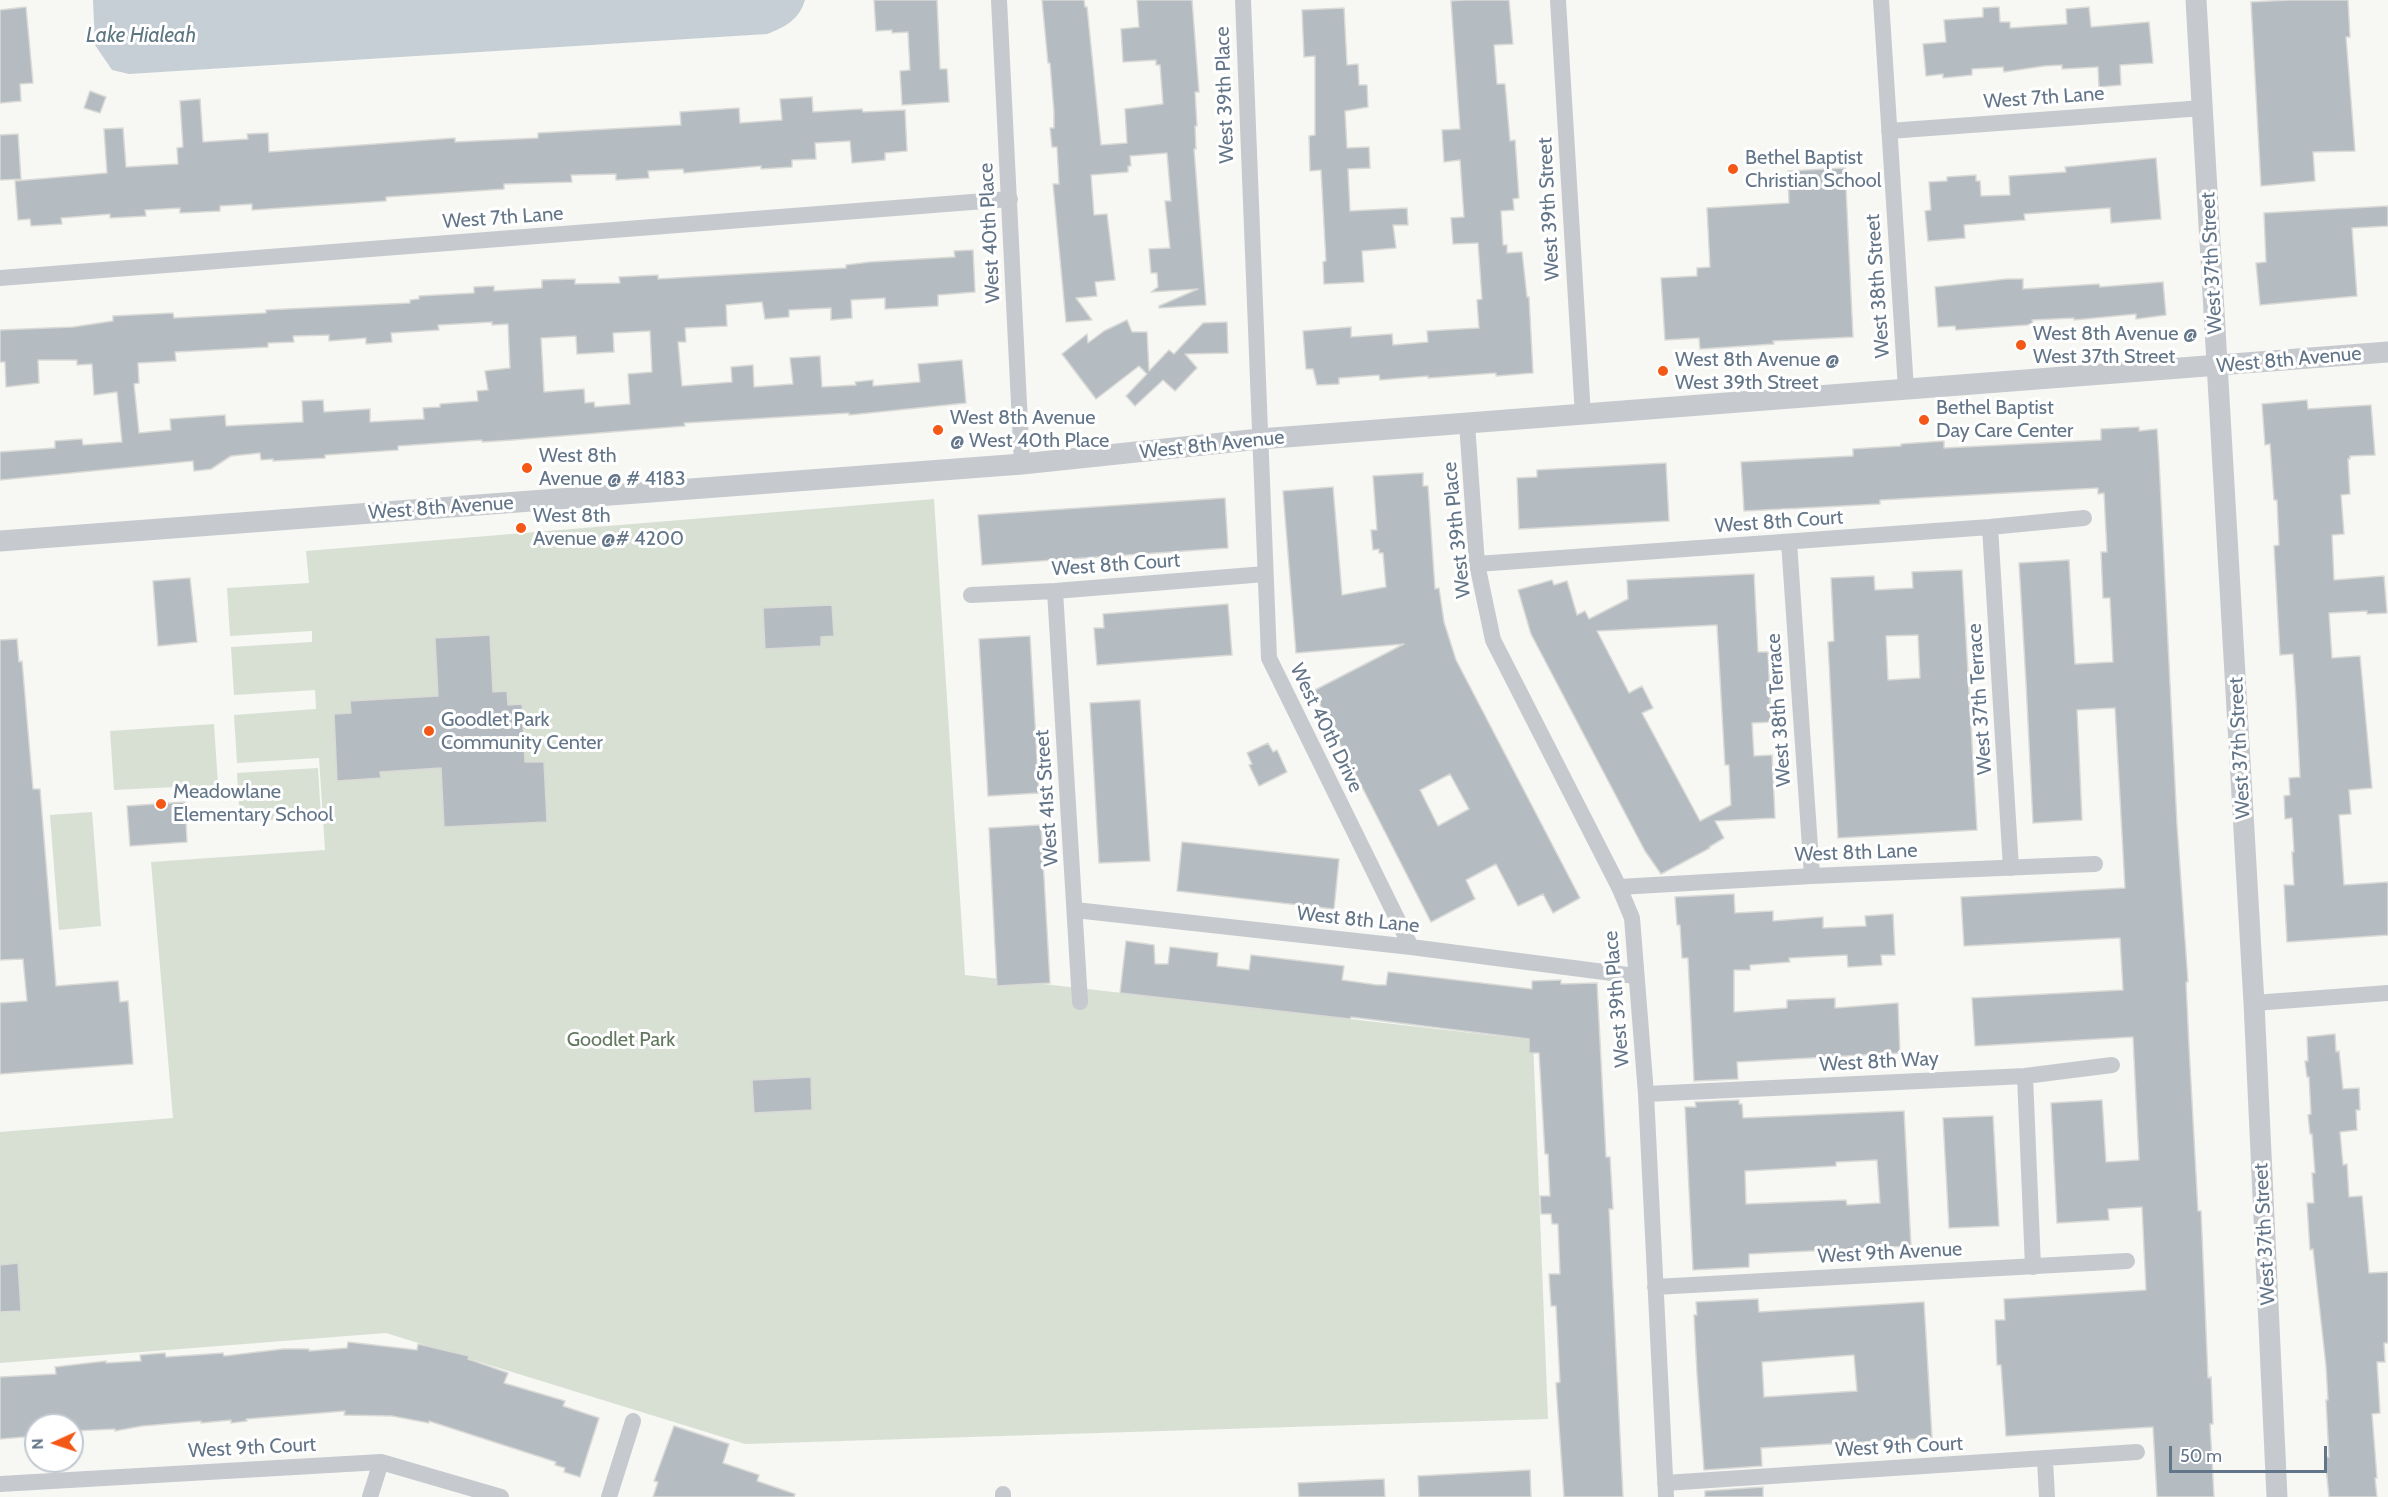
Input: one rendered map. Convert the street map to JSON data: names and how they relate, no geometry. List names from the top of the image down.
{
  "streets": {
    "street": [
      "West 39th Place",
      "West 7th Lane",
      "West 39th Street",
      "West 40th Place",
      "West 37th Street",
      "West 38th Street",
      "West 8th Avenue",
      "West 8th Court",
      "West 37th Terrace",
      "West 38th Terrace",
      "West 40th Drive",
      "West 41st Street",
      "West 8th Lane",
      "West 8th Way",
      "West 9th Avenue",
      "West 9th Court"
    ]
  },
  "crossings": [
    ["West 39th Place", "West 8th Avenue"],
    ["West 39th Place", "West 8th Court"],
    ["West 39th Place", "West 40th Drive"],
    ["West 39th Place", "West 8th Lane"],
    ["West 39th Place", "West 8th Way"],
    ["West 39th Place", "West 9th Avenue"],
    ["West 39th Place", "West 9th Court"],
    ["West 7th Lane", "West 40th Place"],
    ["West 7th Lane", "West 37th Street"],
    ["West 7th Lane", "West 38th Street"],
    ["West 39th Street", "West 8th Avenue"],
    ["West 40th Place", "West 8th Avenue"],
    ["West 37th Street", "West 8th Avenue"],
    ["West 38th Street", "West 8th Avenue"],
    ["West 8th Avenue", "West 40th Drive"],
    ["West 8th Court", "West 37th Terrace"],
    ["West 8th Court", "West 38th Terrace"],
    ["West 8th Court", "West 40th Drive"],
    ["West 8th Court", "West 41st Street"],
    ["West 37th Terrace", "West 8th Lane"],
    ["West 38th Terrace", "West 8th Lane"],
    ["West 40th Drive", "West 8th Lane"],
    ["West 41st Street", "West 8th Lane"]
  ],
  "water": ["Lake Hialeah"],
  "parks": ["Goodlet Park"],
  "places": [
    "Bethel Baptist Christian School",
    "West 8th Avenue @ West 37th Street",
    "West 8th Avenue @ West 39th Street",
    "Bethel Baptist Day Care Center",
    "West 8th Avenue @ West 40th Place",
    "West 8th Avenue @ # 4183",
    "West 8th Avenue @# 4200",
    "Goodlet Park Community Center",
    "Meadowlane Elementary School"
  ],
  "scale_bar": "50 m",
  "north": "left"
}
